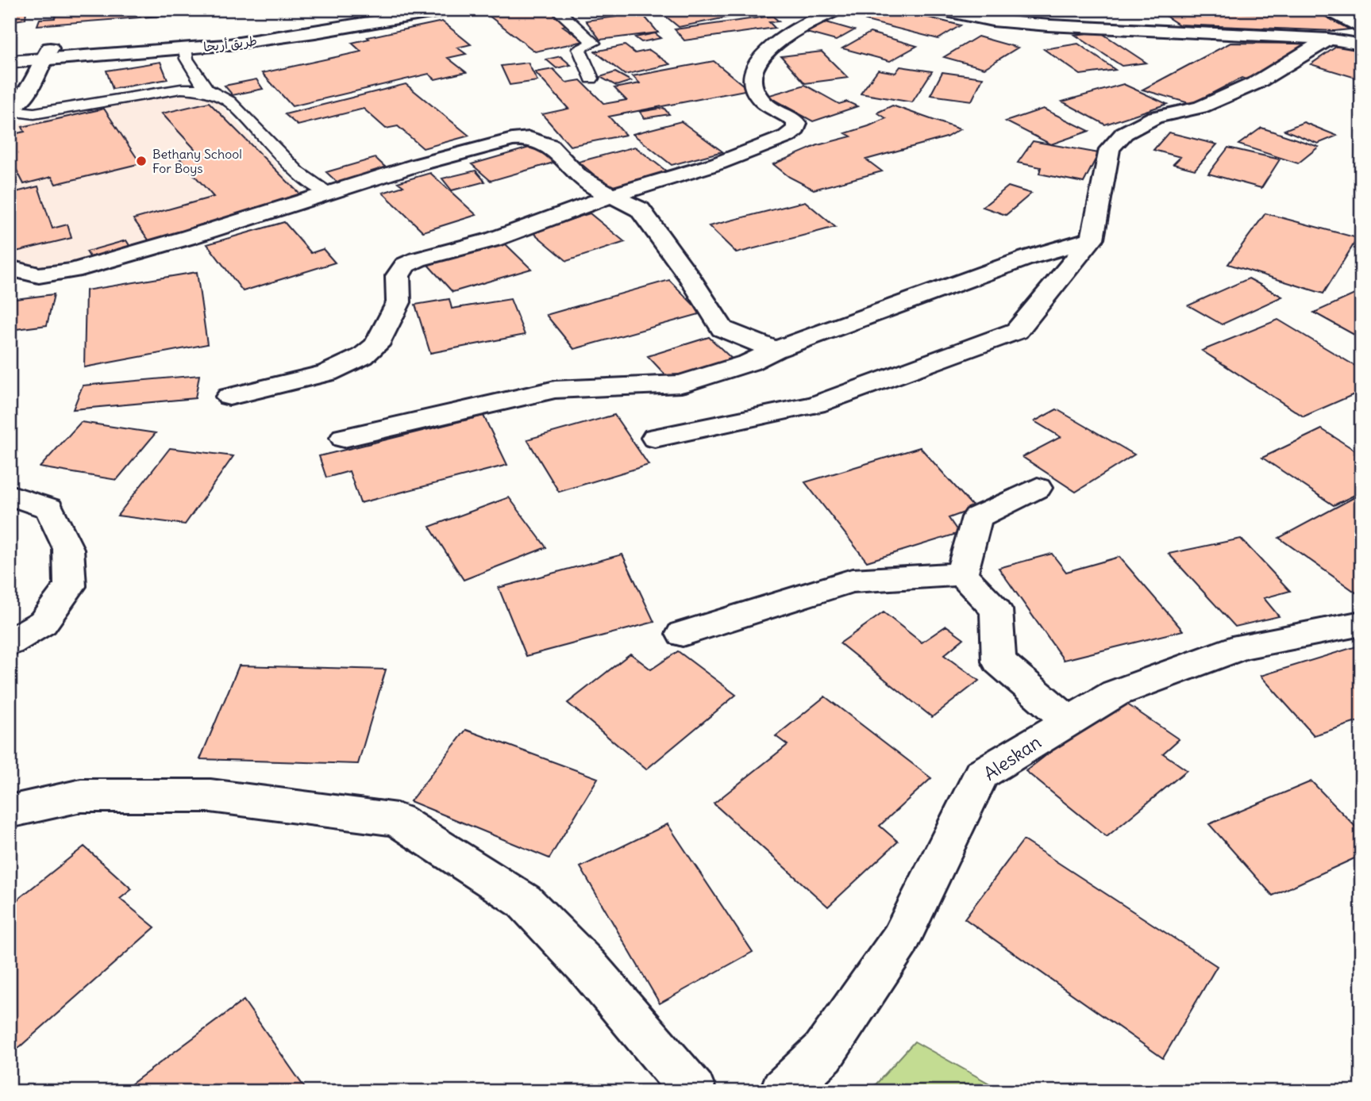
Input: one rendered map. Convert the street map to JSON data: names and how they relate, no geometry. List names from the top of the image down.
{
  "streets": {
    "street": ["طريق أريحا", "Aleskan"]
  },
  "places": ["Bethany School For Boys"]
}
